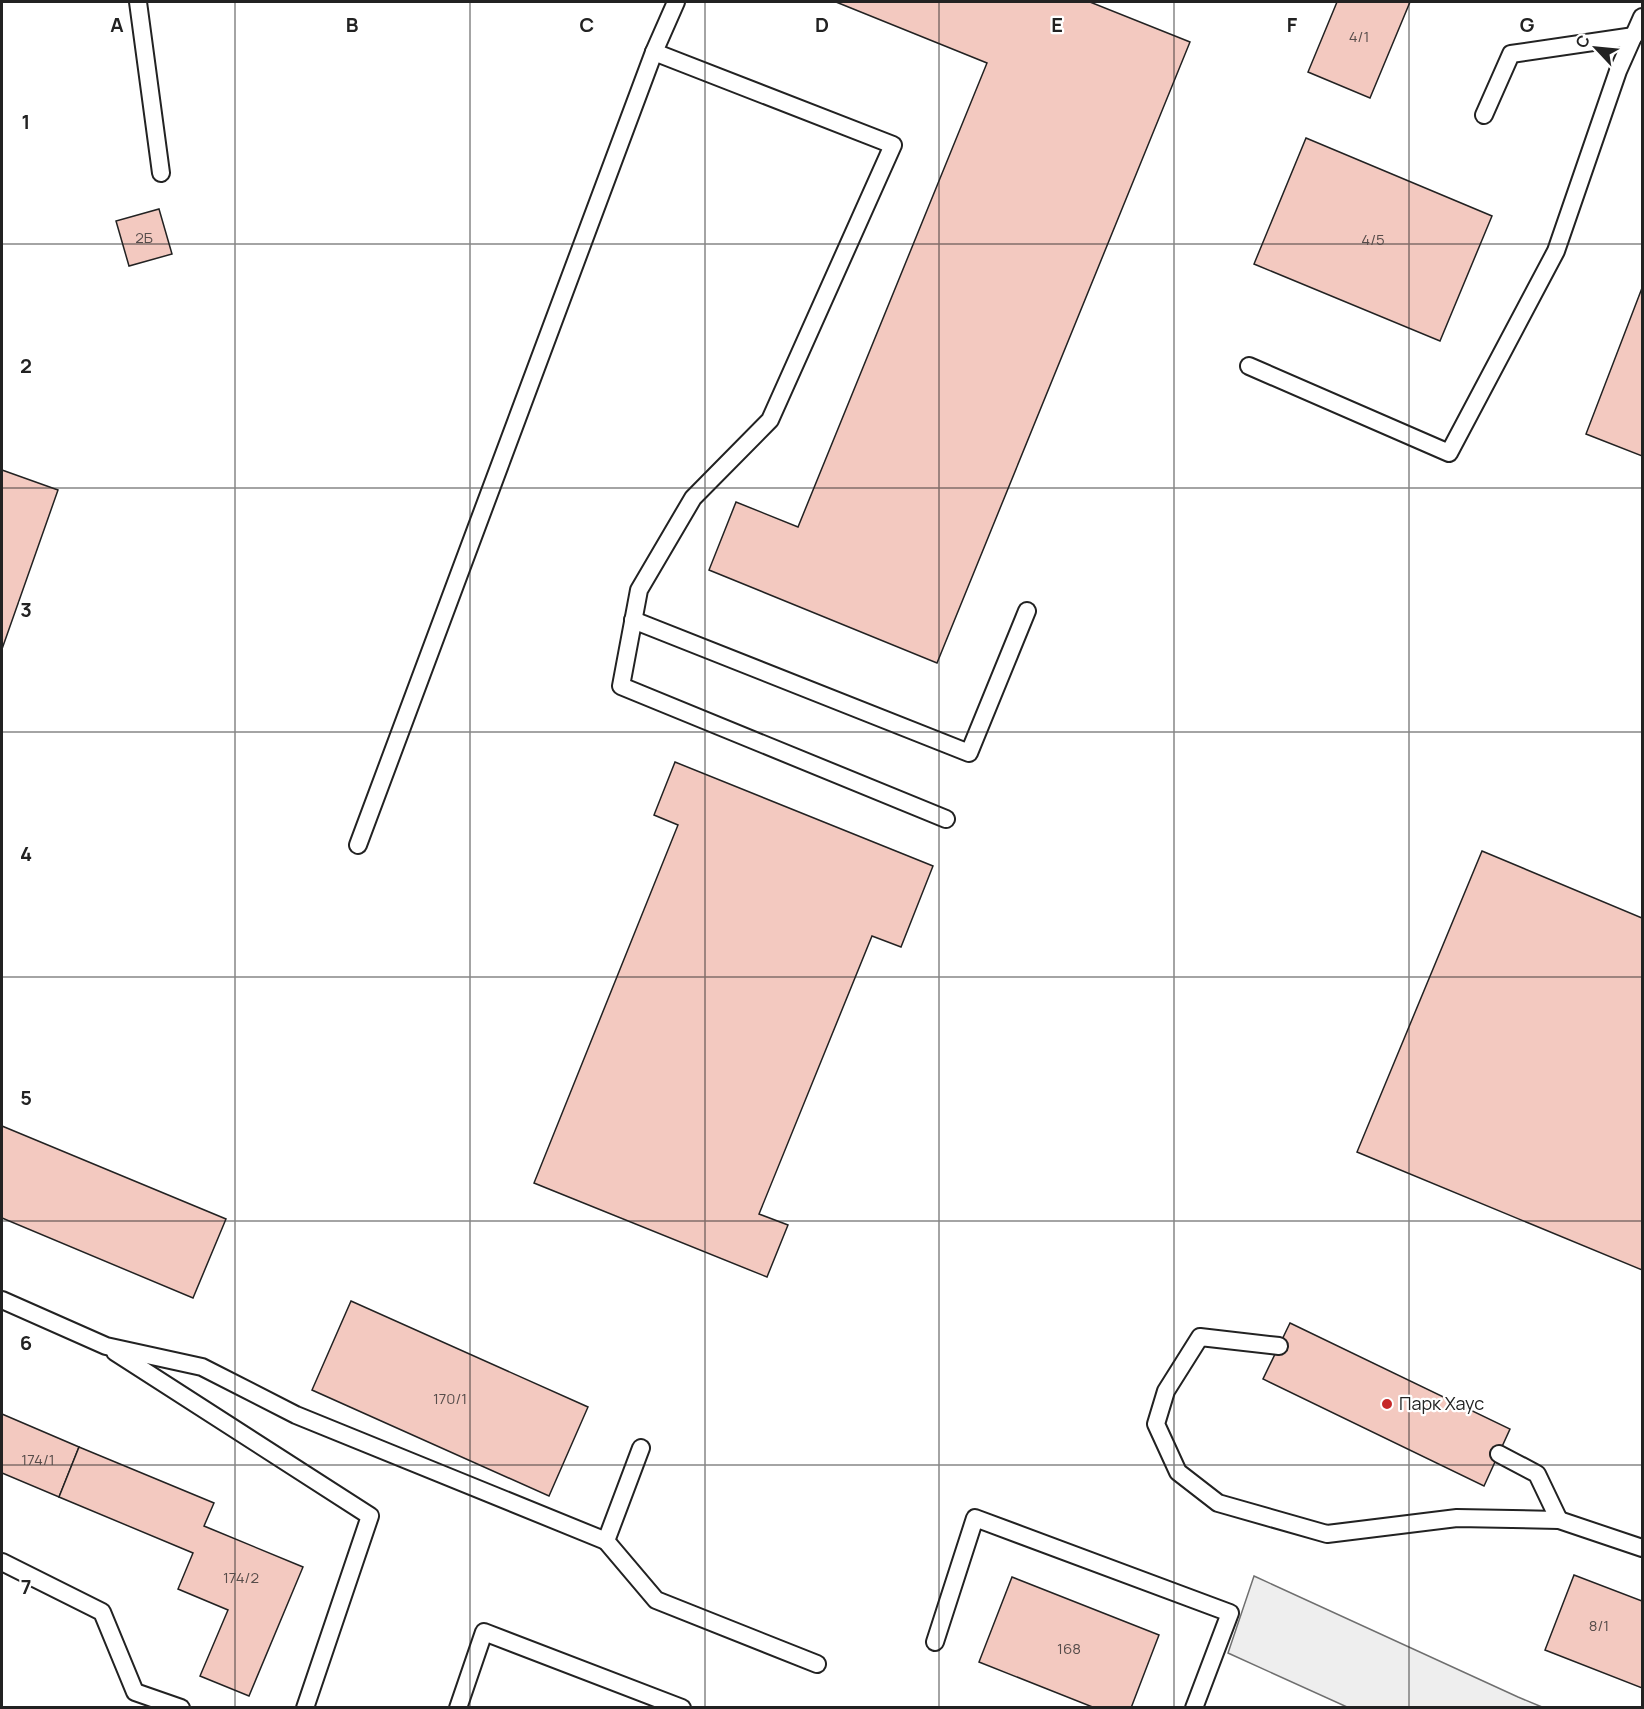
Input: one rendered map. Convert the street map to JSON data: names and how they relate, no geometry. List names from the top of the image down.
{
  "places": ["Парк Хаус"],
  "house_numbers": [
    "4/1",
    "2Б",
    "4/5",
    "170/1",
    "174/1",
    "174/2",
    "8/1",
    "168"
  ],
  "north": "top left",
  "grid": {
    "columns": [
      "A",
      "B",
      "C",
      "D",
      "E",
      "F",
      "G"
    ],
    "rows": [
      "1",
      "2",
      "3",
      "4",
      "5",
      "6",
      "7"
    ]
  }
}
